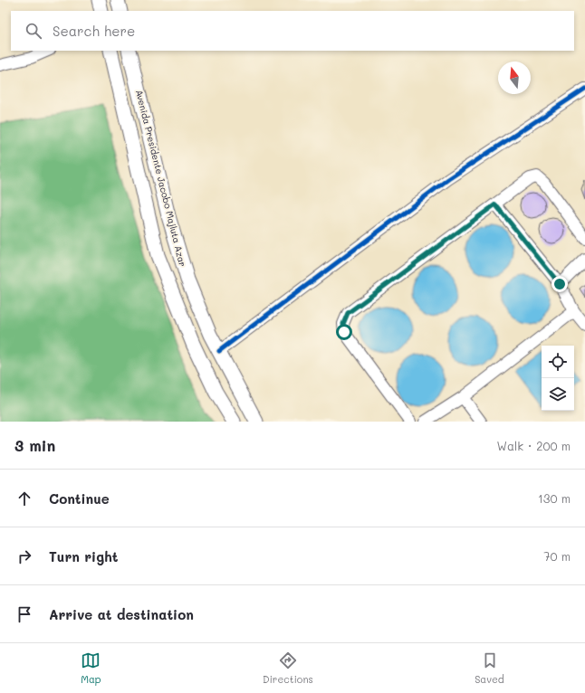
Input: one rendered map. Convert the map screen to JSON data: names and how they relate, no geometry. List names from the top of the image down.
{
  "streets": {
    "main road": ["Avenida Presidente Jacobo Majluta Azar"]
  },
  "north": "top",
  "page": {
    "search": "Search here",
    "heading": ["3 min", "Walk · 200 m"],
    "list": [
      ["Continue", "130 m"],
      ["Turn right", "70 m"],
      "Arrive at destination"
    ],
    "nav": ["Map", "Directions", "Saved"]
  }
}
